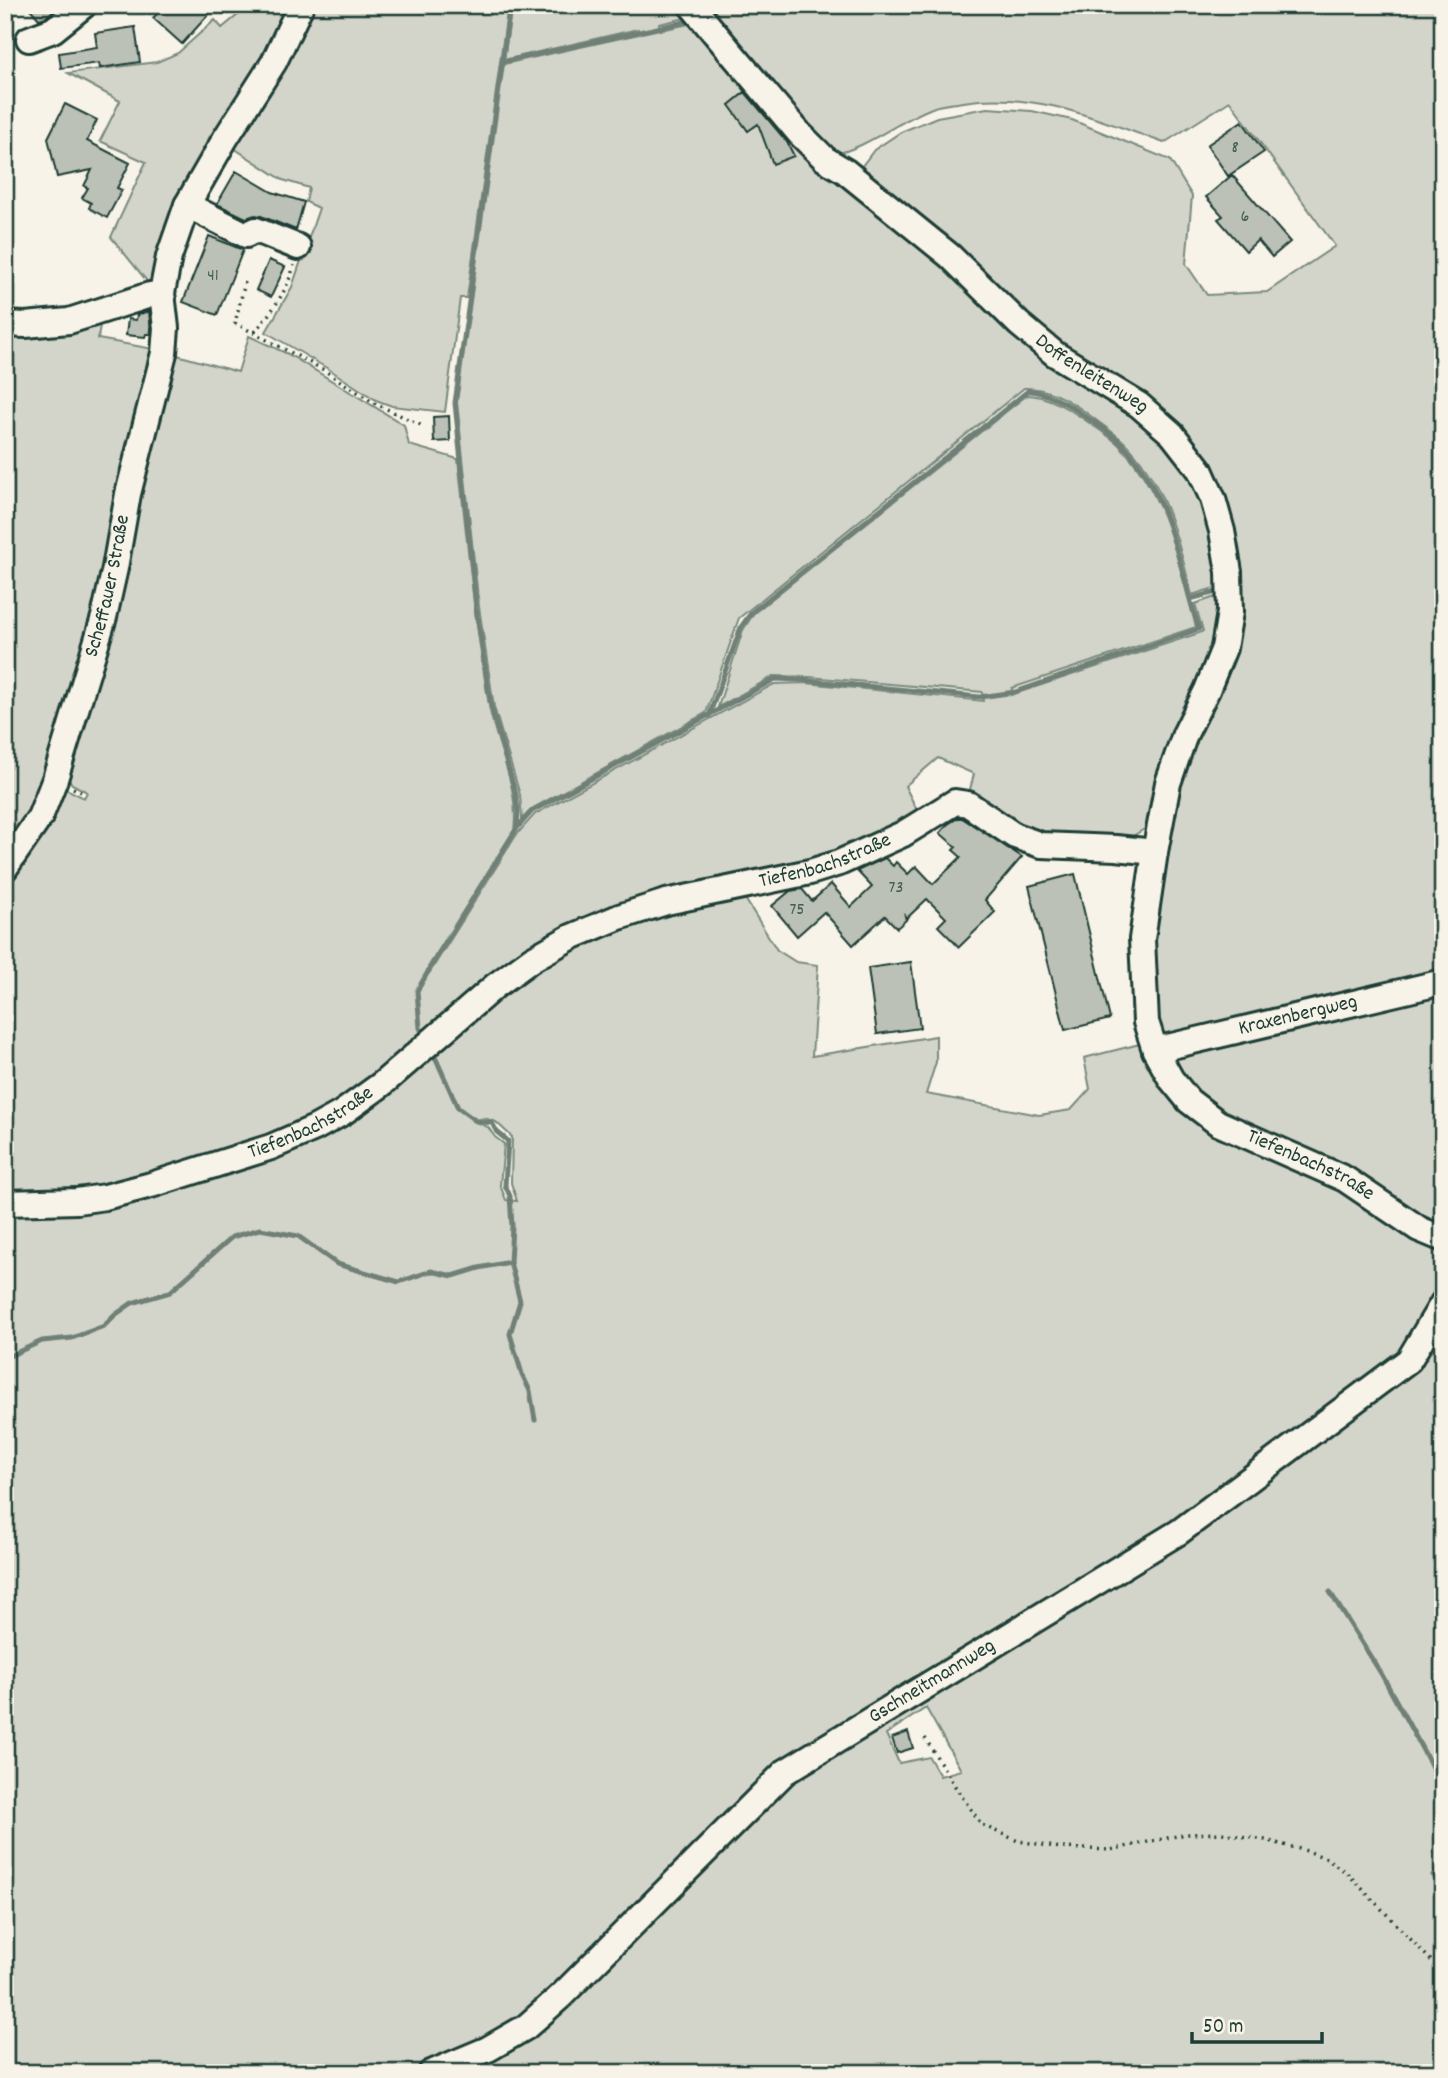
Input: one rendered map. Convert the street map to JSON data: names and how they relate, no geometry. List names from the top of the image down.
{
  "streets": {
    "street": [
      "Doffenleitenweg",
      "Scheffauer Straße",
      "Tiefenbachstraße",
      "Kraxenbergweg",
      "Gschneitmannweg"
    ]
  },
  "crossings": [
    ["Doffenleitenweg", "Tiefenbachstraße"],
    ["Tiefenbachstraße", "Kraxenbergweg"]
  ],
  "house_numbers": [
    "8",
    "6",
    "41",
    "73",
    "75"
  ],
  "scale_bar": "50 m"
}
